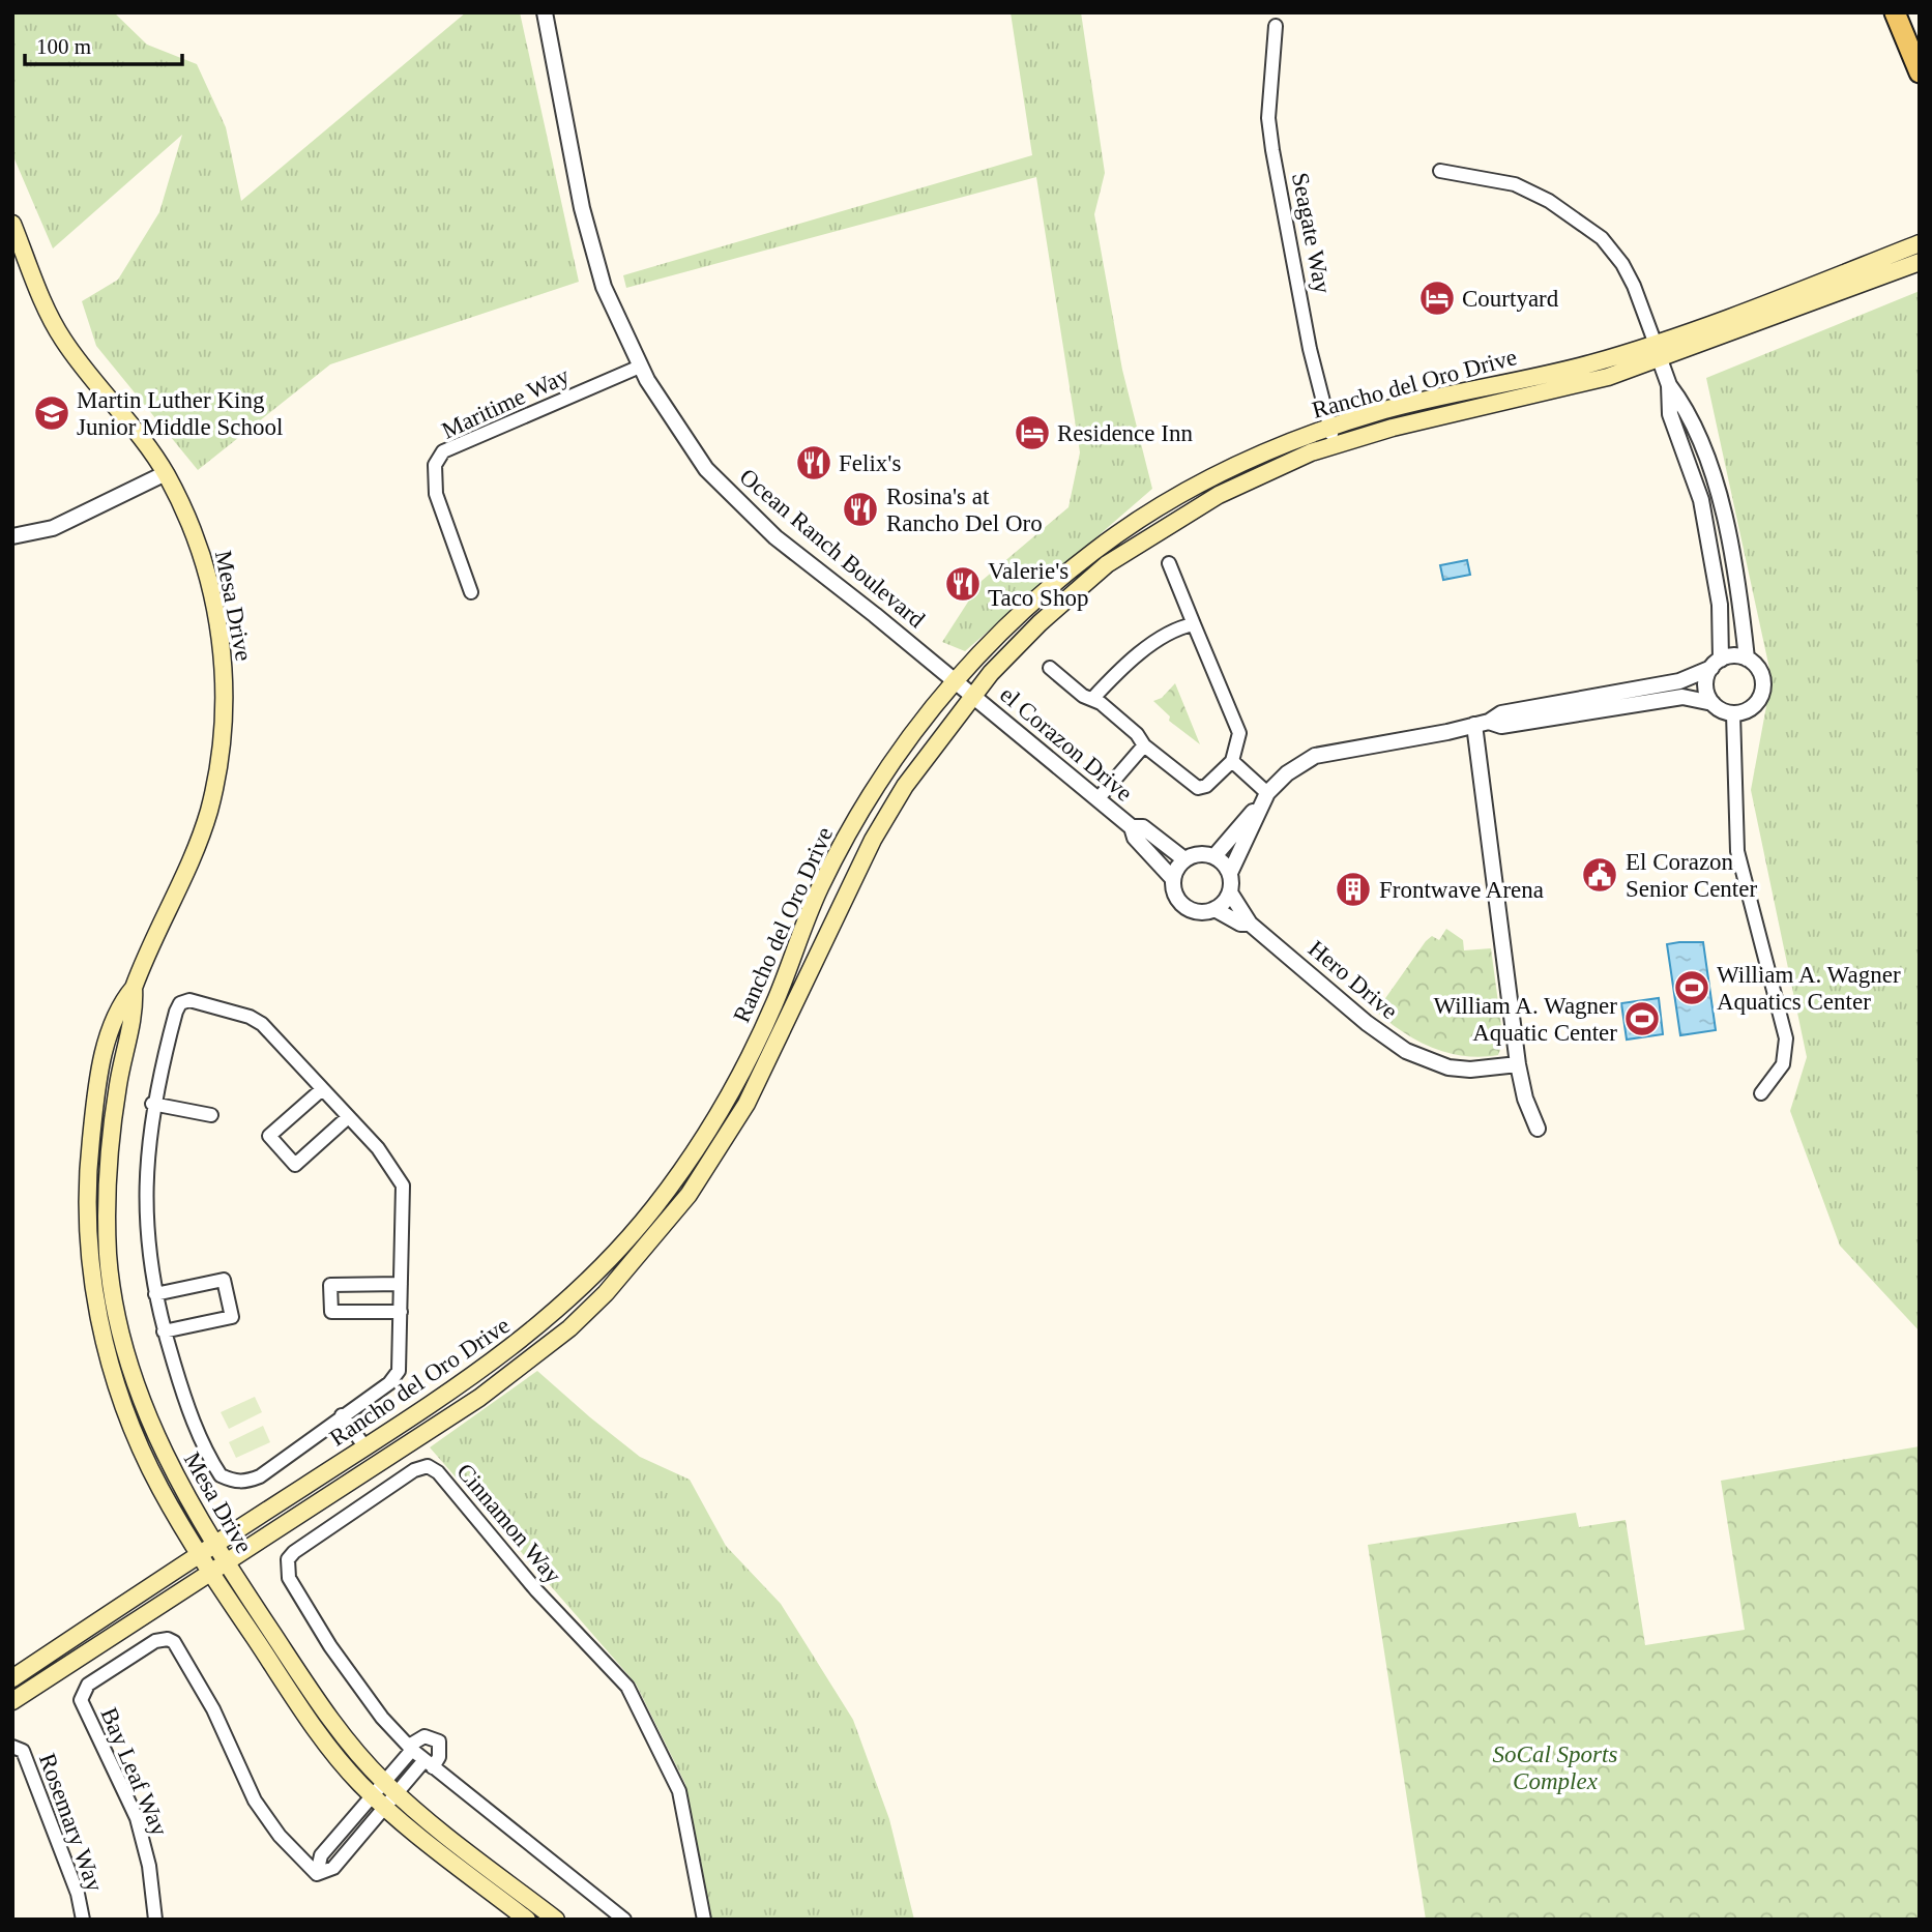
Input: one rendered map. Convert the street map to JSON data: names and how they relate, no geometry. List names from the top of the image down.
{
  "streets": {
    "main road": ["Rancho del Oro Drive", "Mesa Drive"],
    "street": [
      "Seagate Way",
      "Maritime Way",
      "Ocean Ranch Boulevard",
      "el Corazon Drive",
      "Hero Drive",
      "Cinnamon Way",
      "Bay Leaf Way",
      "Rosemary Way"
    ]
  },
  "crossings": [
    ["Seagate Way", "Rancho del Oro Drive"],
    ["Rancho del Oro Drive", "Ocean Ranch Boulevard"],
    ["Rancho del Oro Drive", "Mesa Drive"],
    ["Rancho del Oro Drive", "el Corazon Drive"],
    ["Maritime Way", "Ocean Ranch Boulevard"],
    ["Ocean Ranch Boulevard", "el Corazon Drive"],
    ["Mesa Drive", "Bay Leaf Way"],
    ["el Corazon Drive", "Hero Drive"]
  ],
  "parks": ["SoCal Sports Complex"],
  "places": {
    "hotel": ["Courtyard", "Residence Inn"],
    "school or university": ["Martin Luther King Junior Middle School"],
    "restaurant": ["Felix's", "Rosina's at Rancho Del Oro", "Valerie's Taco Shop"],
    "public building": ["El Corazon Senior Center"],
    "building": ["Frontwave Arena"],
    "sports": ["William A. Wagner Aquatics Center", "William A. Wagner Aquatic Center"]
  },
  "scale_bar": "100 m"
}
